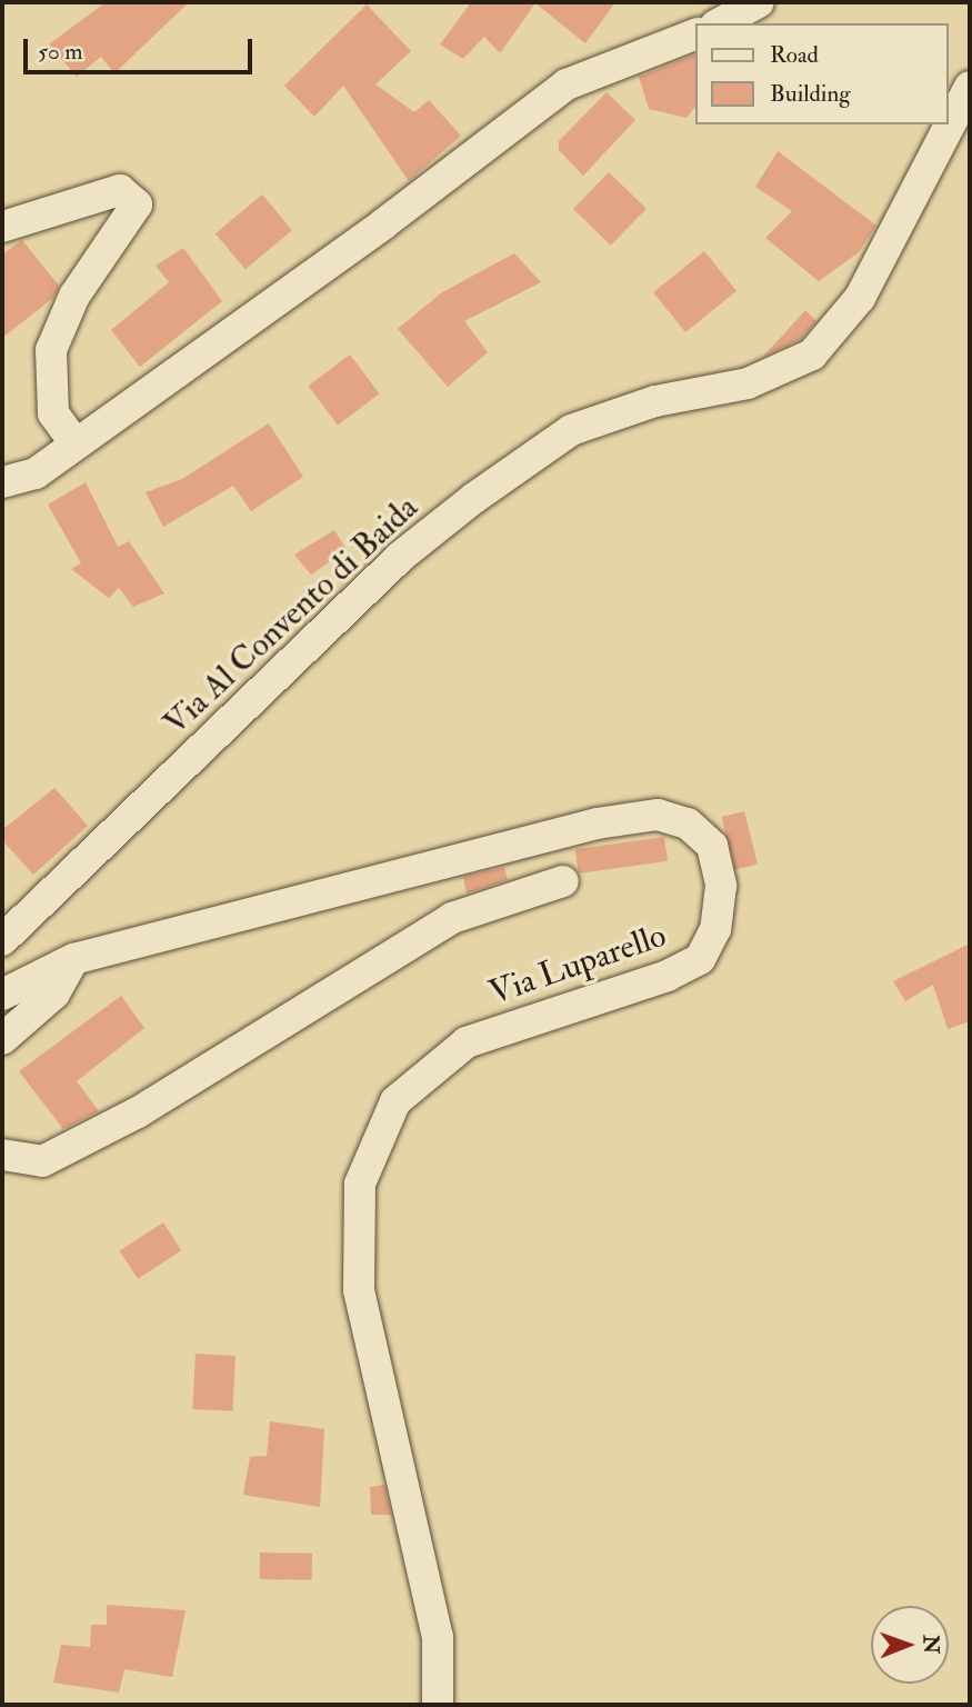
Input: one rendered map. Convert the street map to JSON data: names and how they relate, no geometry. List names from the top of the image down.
{
  "streets": {
    "street": ["Via Al Convento di Baida", "Via Luparello"]
  },
  "legend": ["Road", "Building"],
  "scale_bar": "50 m",
  "north": "right"
}
